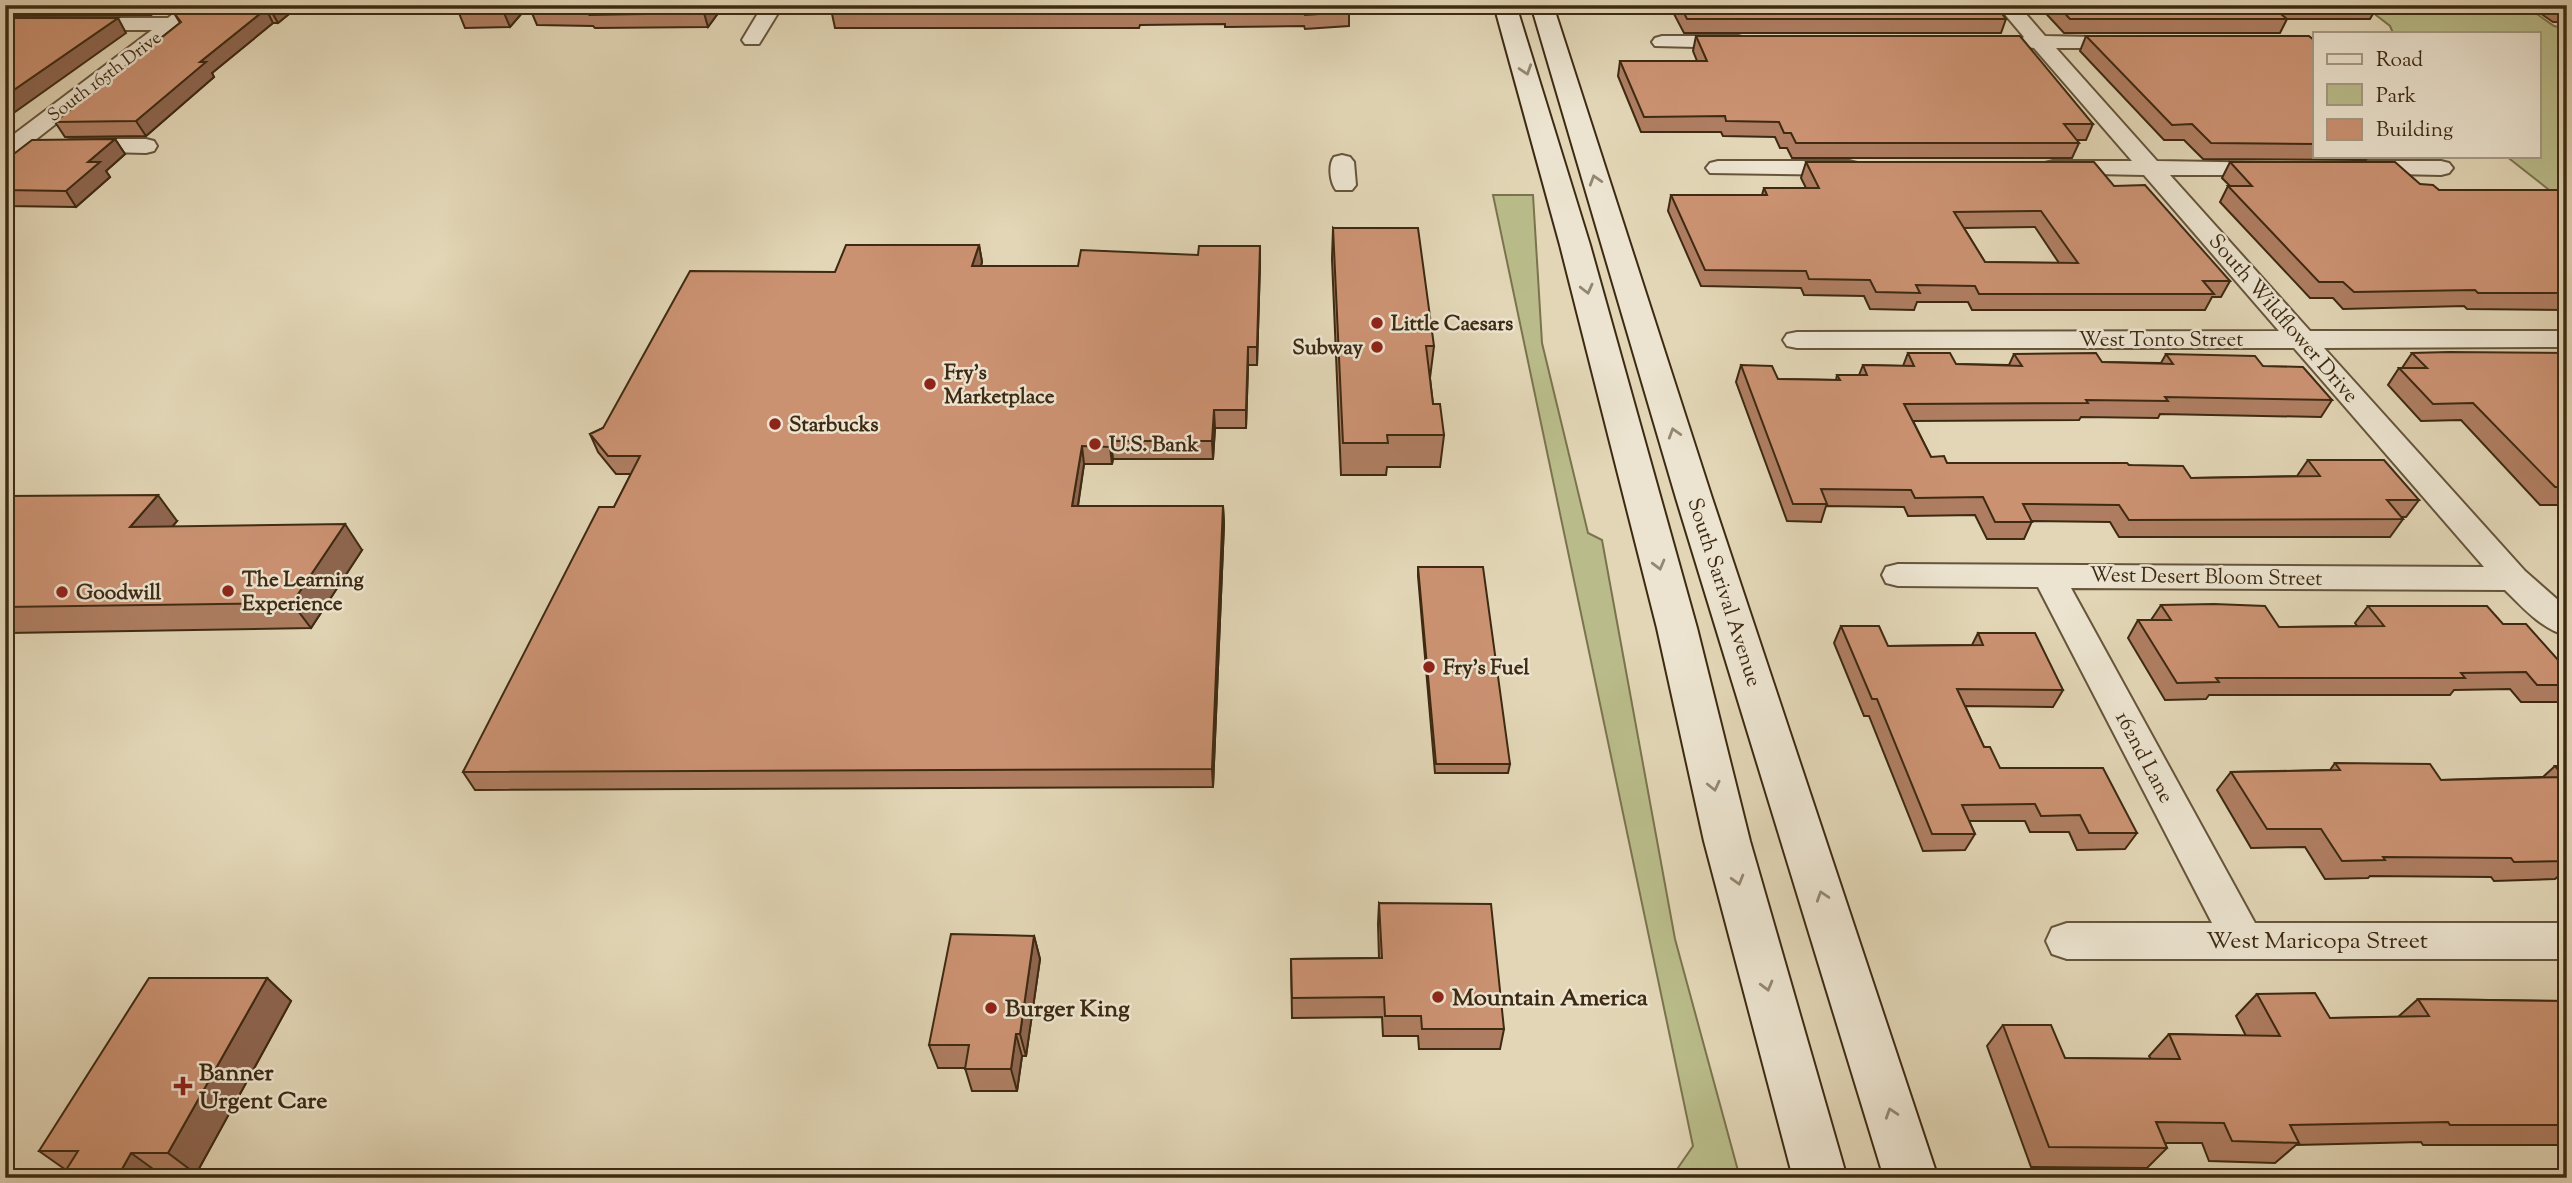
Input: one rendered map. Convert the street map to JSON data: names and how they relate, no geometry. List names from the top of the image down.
{
  "streets": {
    "main road": ["South Sarival Avenue"],
    "street": [
      "South 165th Drive",
      "South Wildflower Drive",
      "West Tonto Street",
      "West Desert Bloom Street",
      "162nd Lane",
      "West Maricopa Street"
    ]
  },
  "crossings": [
    ["South Wildflower Drive", "West Tonto Street"],
    ["South Wildflower Drive", "West Desert Bloom Street"],
    ["West Desert Bloom Street", "162nd Lane"],
    ["162nd Lane", "West Maricopa Street"]
  ],
  "places": {
    "other": [
      "Little Caesars",
      "Subway",
      "Fry's Marketplace",
      "Starbucks",
      "U.S. Bank",
      "The Learning Experience",
      "Goodwill",
      "Fry's Fuel",
      "Mountain America",
      "Burger King"
    ],
    "health": ["Banner Urgent Care"]
  },
  "legend": ["Road", "Park", "Building"]
}
